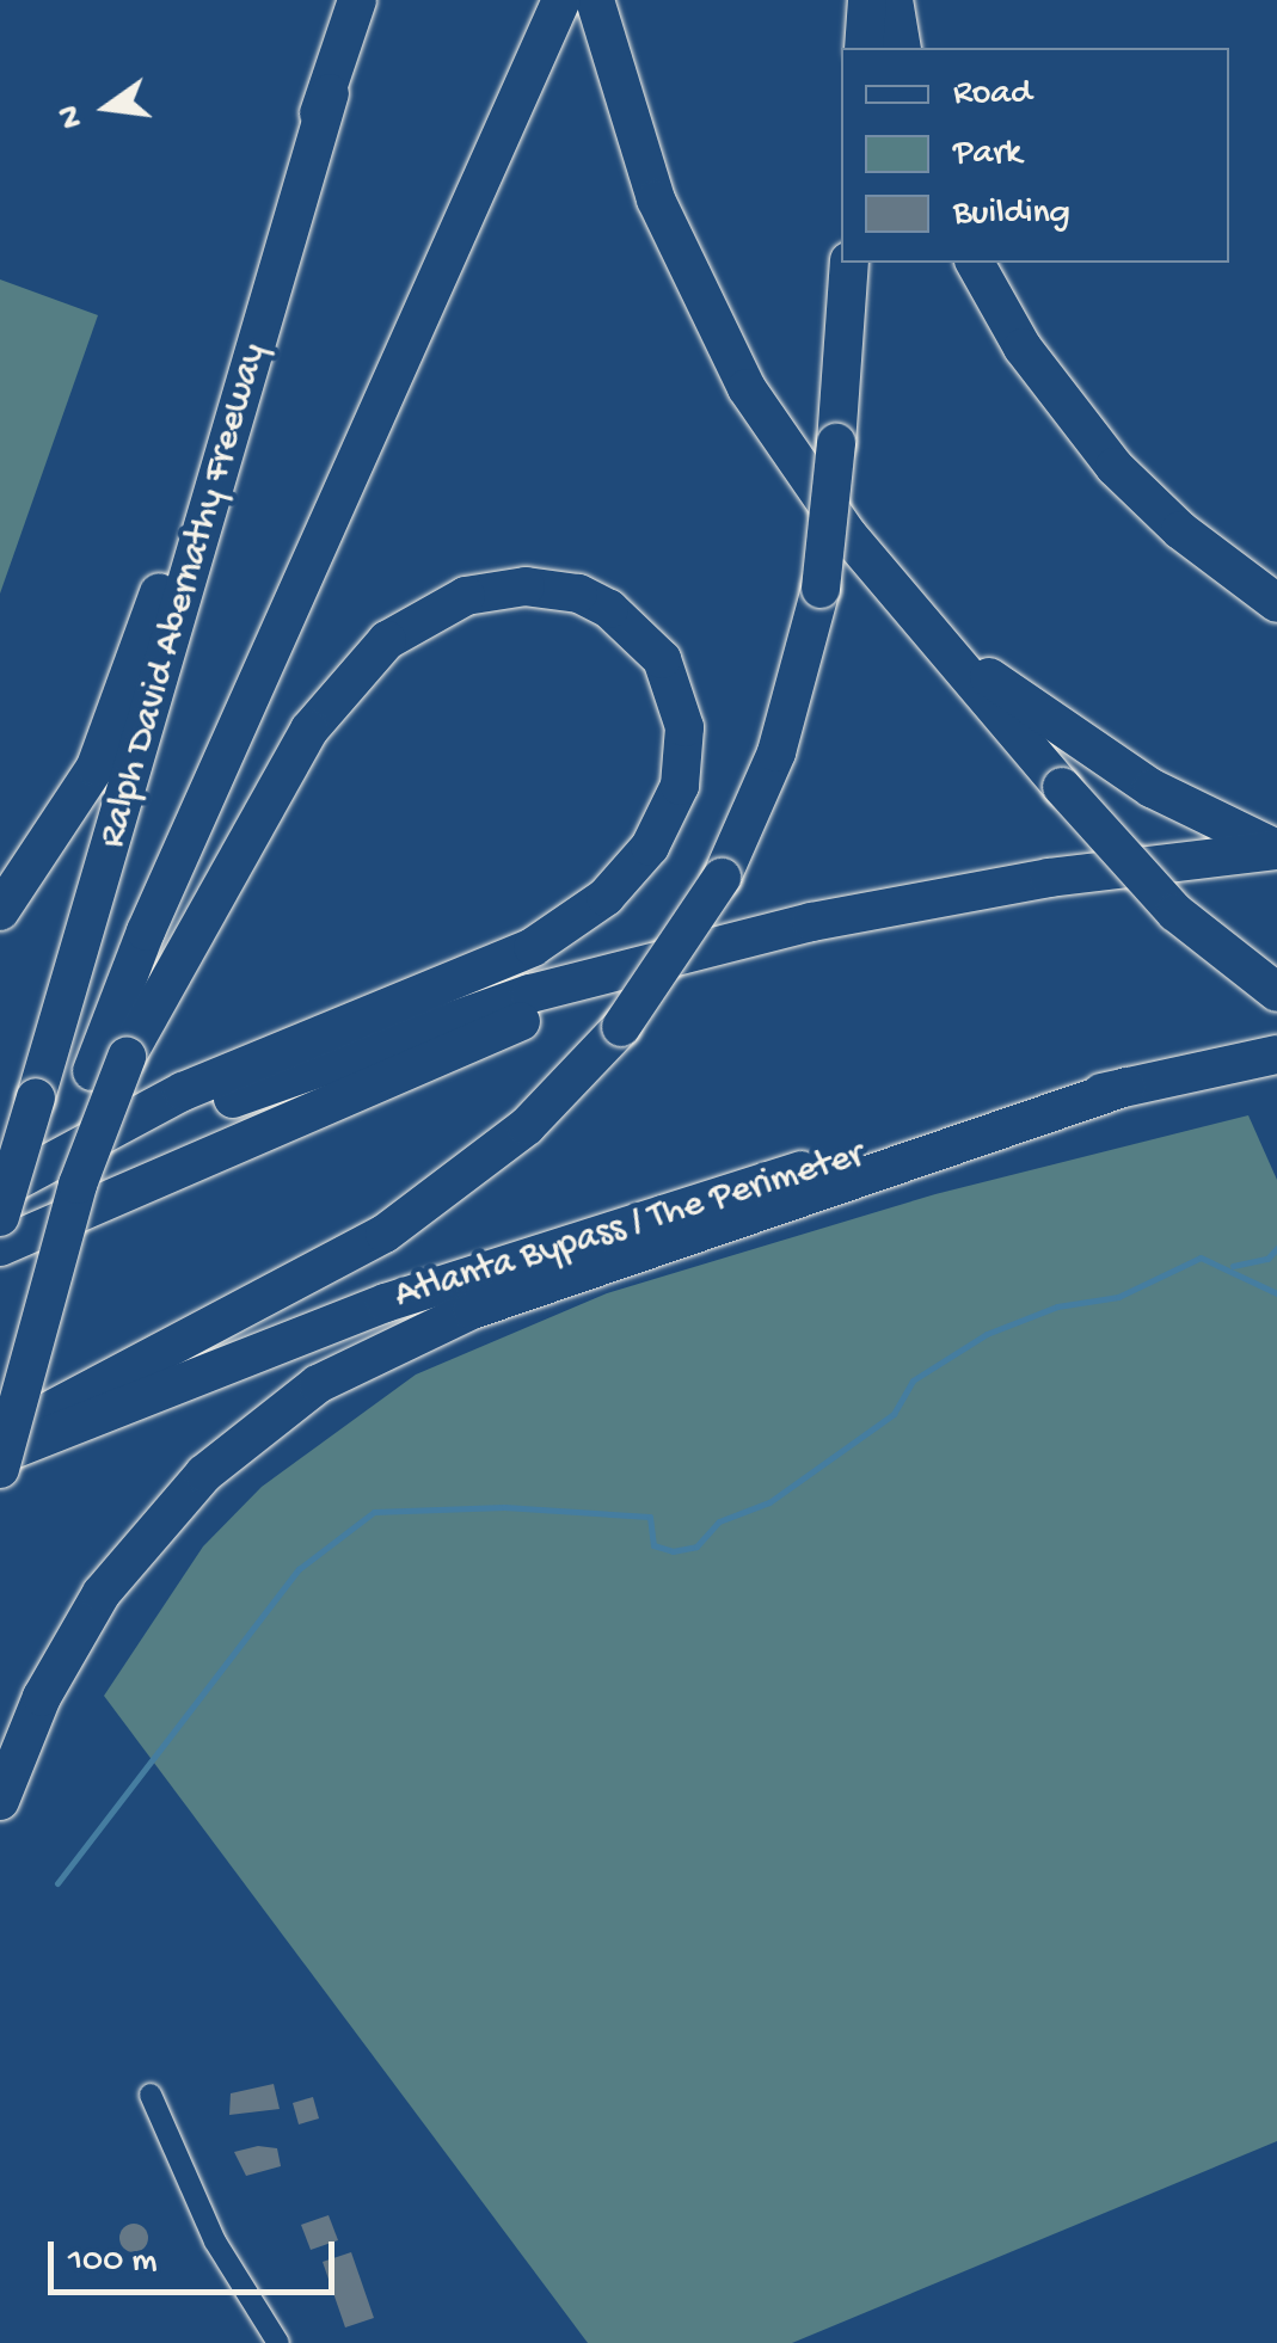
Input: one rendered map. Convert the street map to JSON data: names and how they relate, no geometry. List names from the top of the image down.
{
  "streets": {
    "highway": ["Ralph David Abernathy Freeway", "Atlanta Bypass / The Perimeter"]
  },
  "legend": ["Road", "Park", "Building"],
  "scale_bar": "100 m",
  "north": "left"
}
